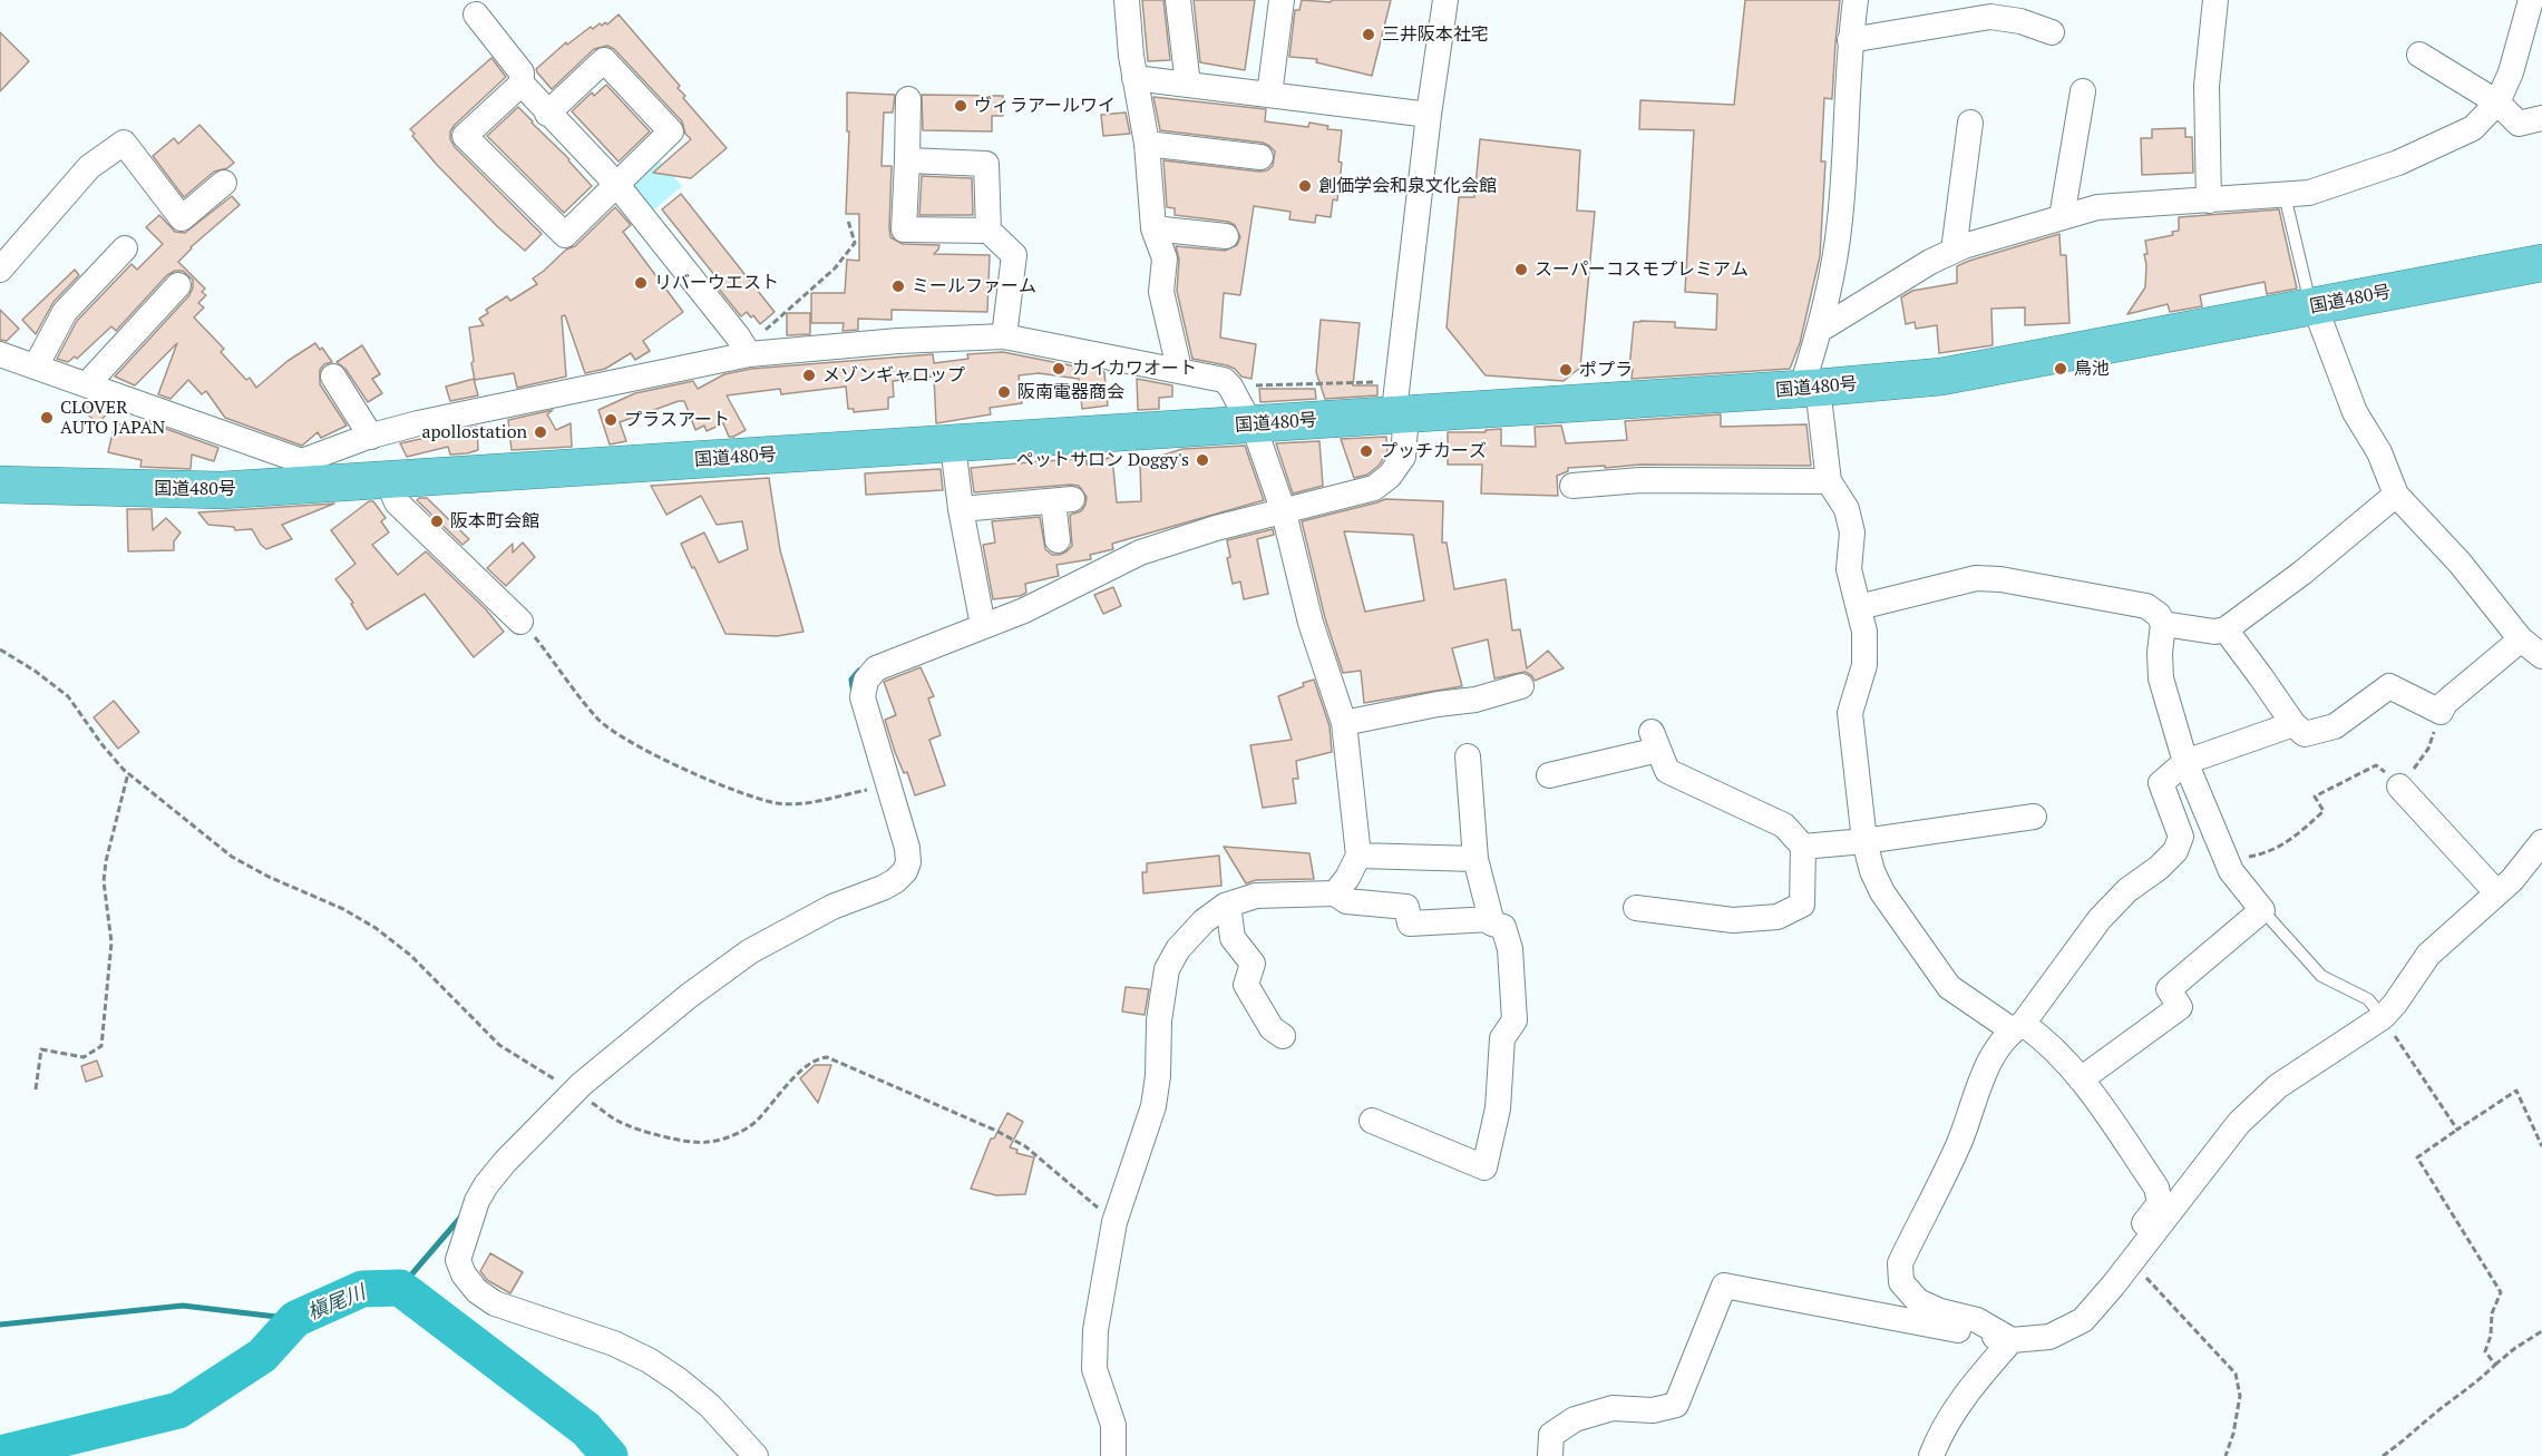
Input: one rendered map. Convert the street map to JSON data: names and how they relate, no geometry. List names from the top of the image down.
{
  "streets": {
    "highway": ["国道480号"]
  },
  "water": ["槇尾川"],
  "places": [
    "三井阪本社宅",
    "ヴィラアールワイ",
    "創価学会和泉文化会館",
    "スーパーコスモプレミアム",
    "リバーウエスト",
    "ミールファーム",
    "カイカワオート",
    "鳥池",
    "ポプラ",
    "メゾンギャロップ",
    "阪南電器商会",
    "CLOVER AUTO JAPAN",
    "プラスアート",
    "apollostation",
    "プッチカーズ",
    "ペットサロン Doggy's",
    "阪本町会館"
  ]
}
